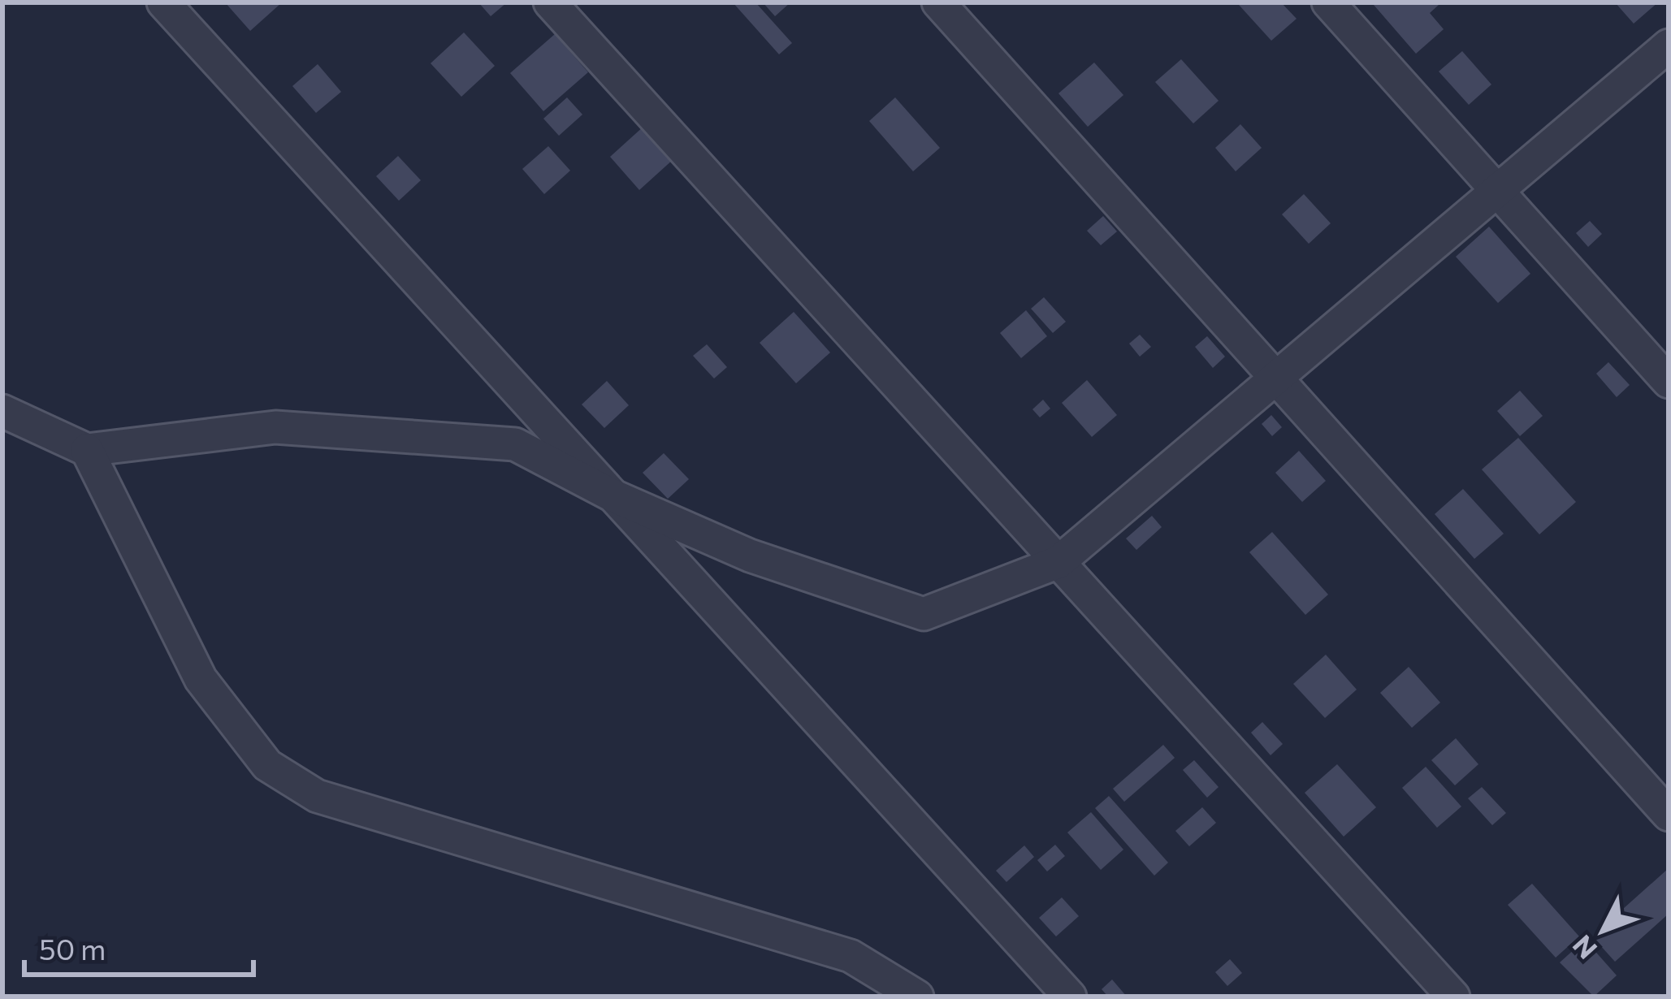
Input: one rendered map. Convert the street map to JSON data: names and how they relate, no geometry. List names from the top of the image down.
{
  "scale_bar": "50 m",
  "north": "bottom left"
}
